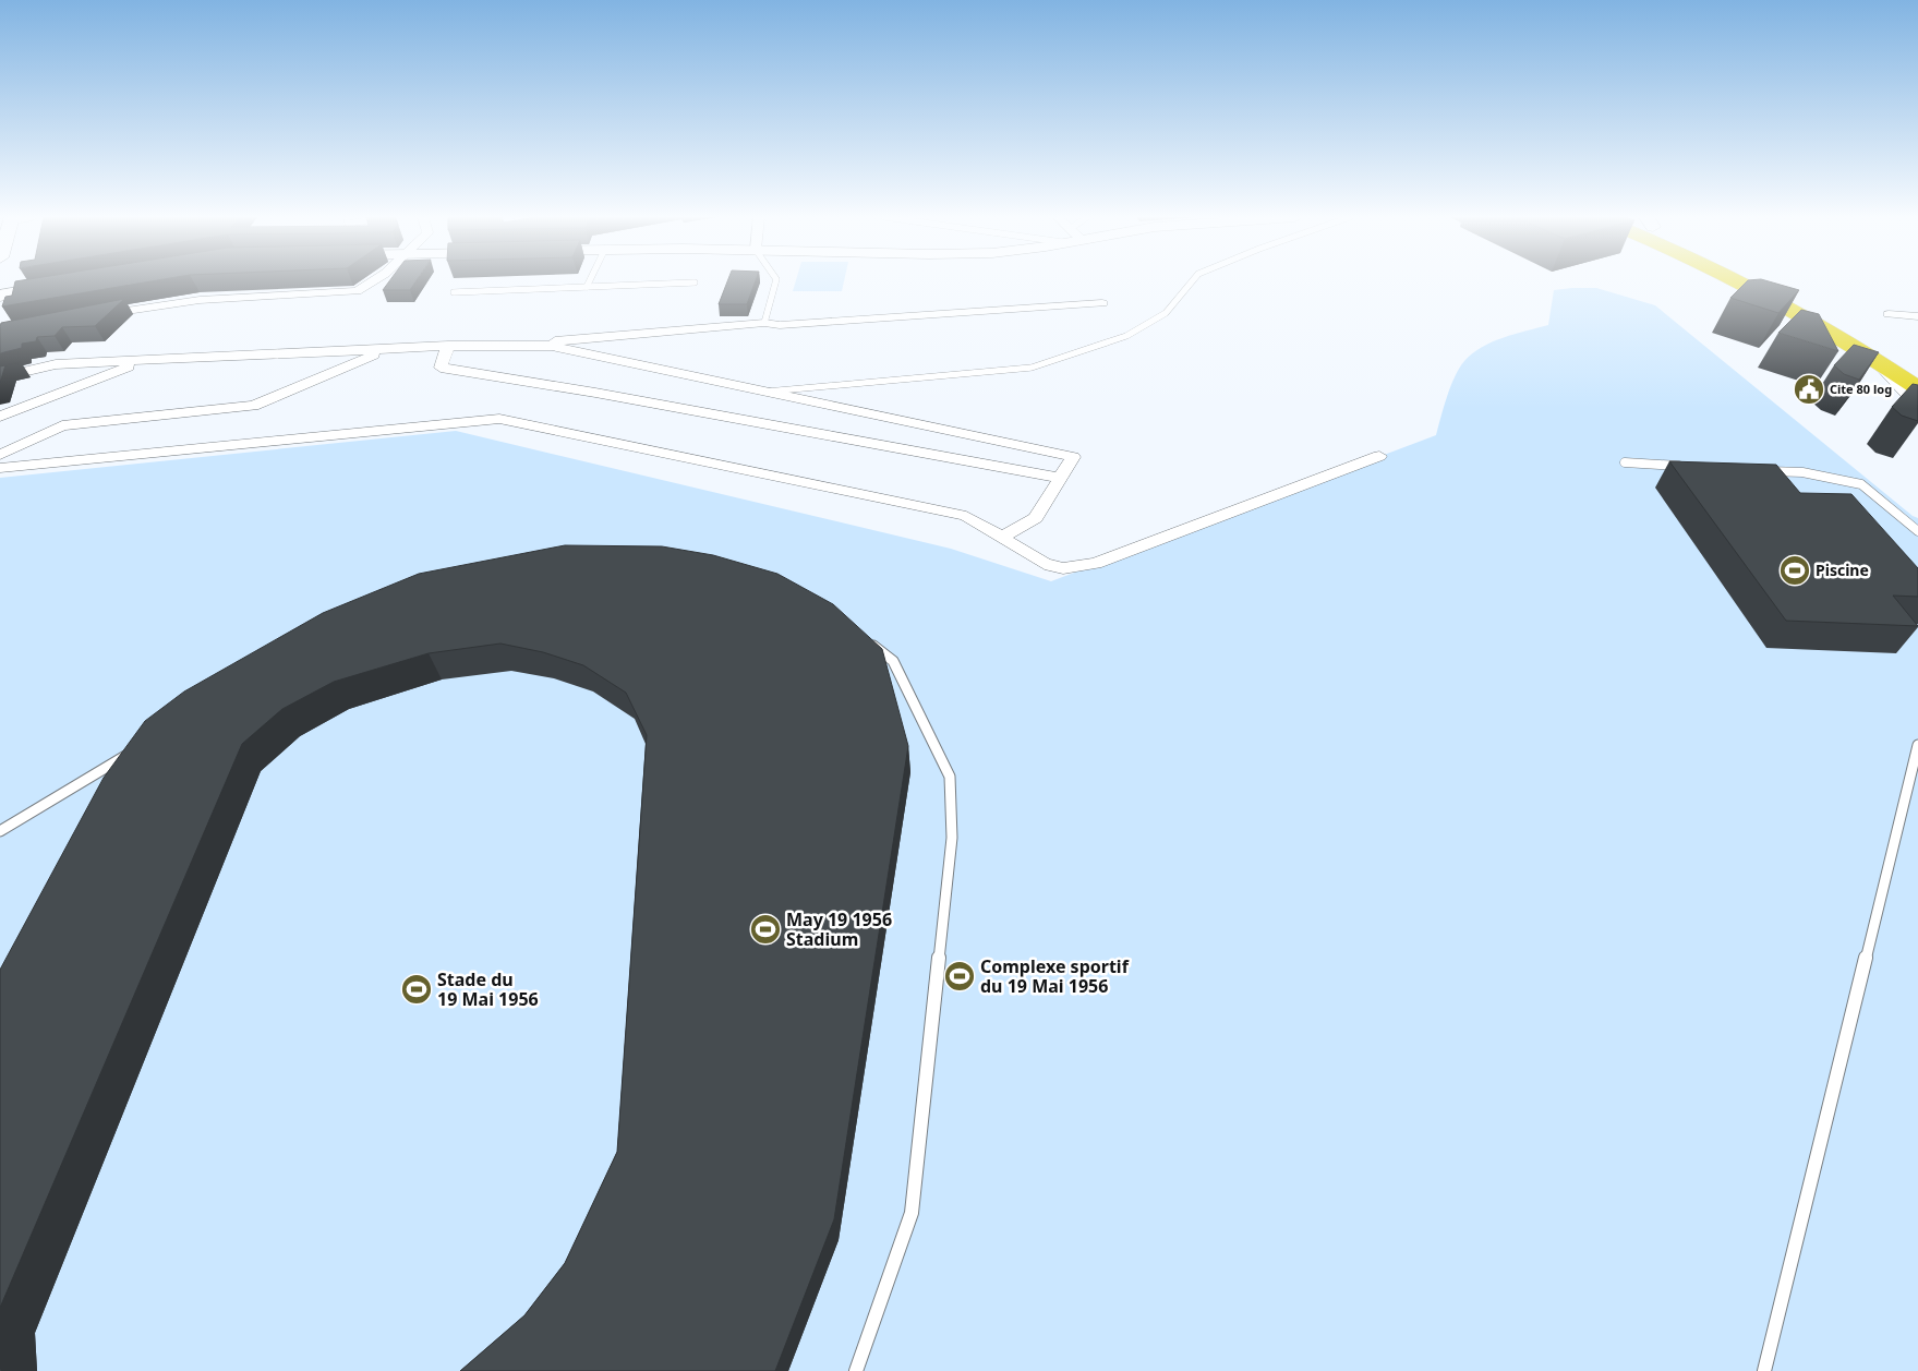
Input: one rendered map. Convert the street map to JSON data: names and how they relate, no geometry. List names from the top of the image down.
{
  "places": {
    "public building": ["Cite 80 log"],
    "sports": [
      "Piscine",
      "May 19 1956 Stadium",
      "Complexe sportif du 19 Mai 1956",
      "Stade du 19 Mai 1956"
    ]
  }
}
